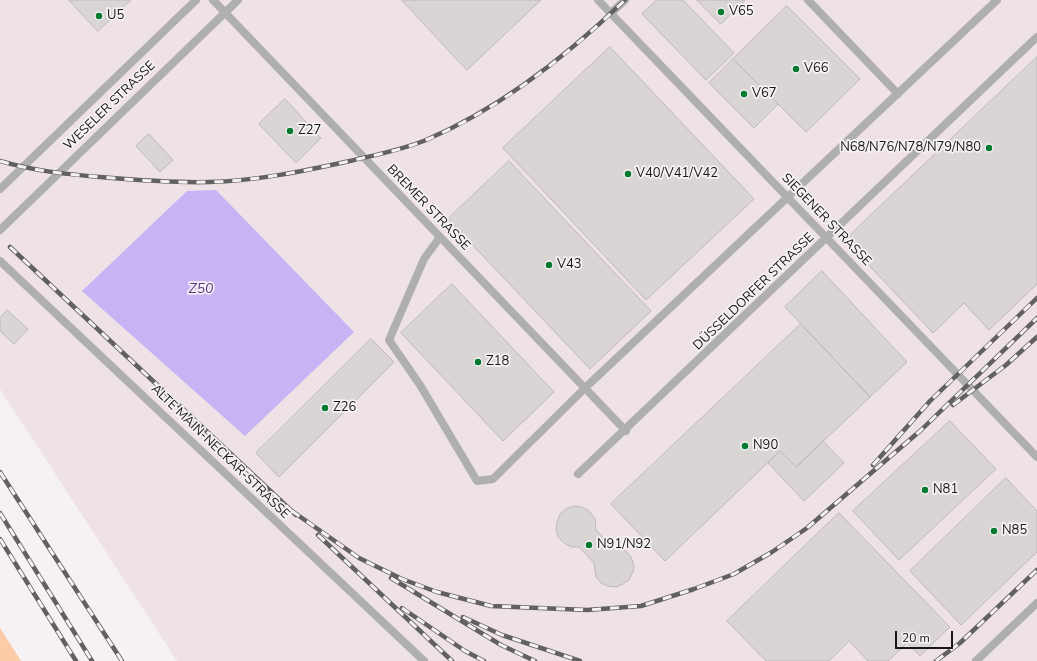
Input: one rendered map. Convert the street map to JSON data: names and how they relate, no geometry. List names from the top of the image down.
{
  "streets": {
    "lane": [
      "WESELER STRASSE",
      "BREMER STRASSE",
      "SIEGENER STRASSE",
      "DÜSSELDORFER STRASSE",
      "ALTE MAIN-NECKAR-STRASSE"
    ]
  },
  "crossings": [
    ["WESELER STRASSE", "BREMER STRASSE"],
    ["BREMER STRASSE", "DÜSSELDORFER STRASSE"],
    ["SIEGENER STRASSE", "DÜSSELDORFER STRASSE"]
  ],
  "water": ["Z50"],
  "places": [
    "V65",
    "U5",
    "V66",
    "V67",
    "Z27",
    "N68/N76/N78/N79/N80",
    "V40/V41/V42",
    "V43",
    "Z18",
    "Z26",
    "N90",
    "N81",
    "N85",
    "N91/N92"
  ],
  "scale_bar": "20 m"
}
